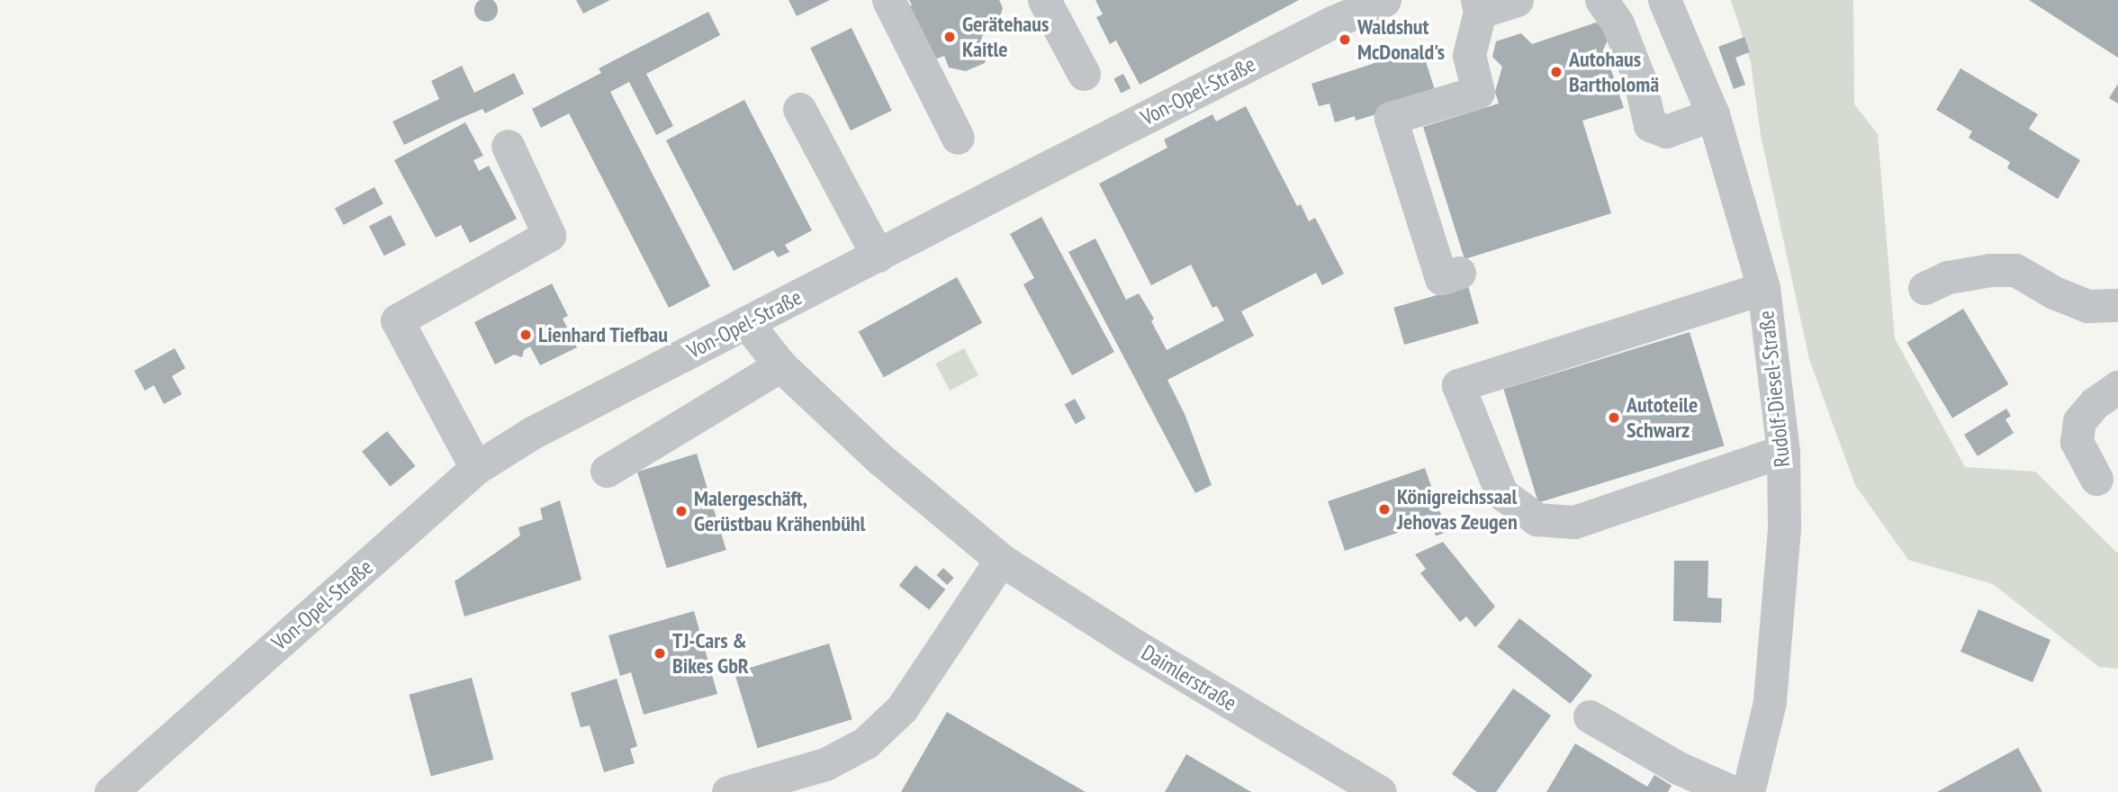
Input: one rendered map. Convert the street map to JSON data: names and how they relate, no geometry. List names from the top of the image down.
{
  "streets": {
    "street": ["Von-Opel-Straße", "Rudolf-Diesel-Straße", "Daimlerstraße"]
  },
  "crossings": [
    ["Von-Opel-Straße", "Daimlerstraße"]
  ],
  "places": [
    "Gerätehaus Kaitle",
    "Waldshut McDonald's",
    "Autohaus Bartholomä",
    "Lienhard Tiefbau",
    "Autoteile Schwarz",
    "Königreichssaal Jehovas Zeugen",
    "Malergeschäft, Gerüstbau Krähenbühl",
    "TJ-Cars & Bikes GbR"
  ]
}
